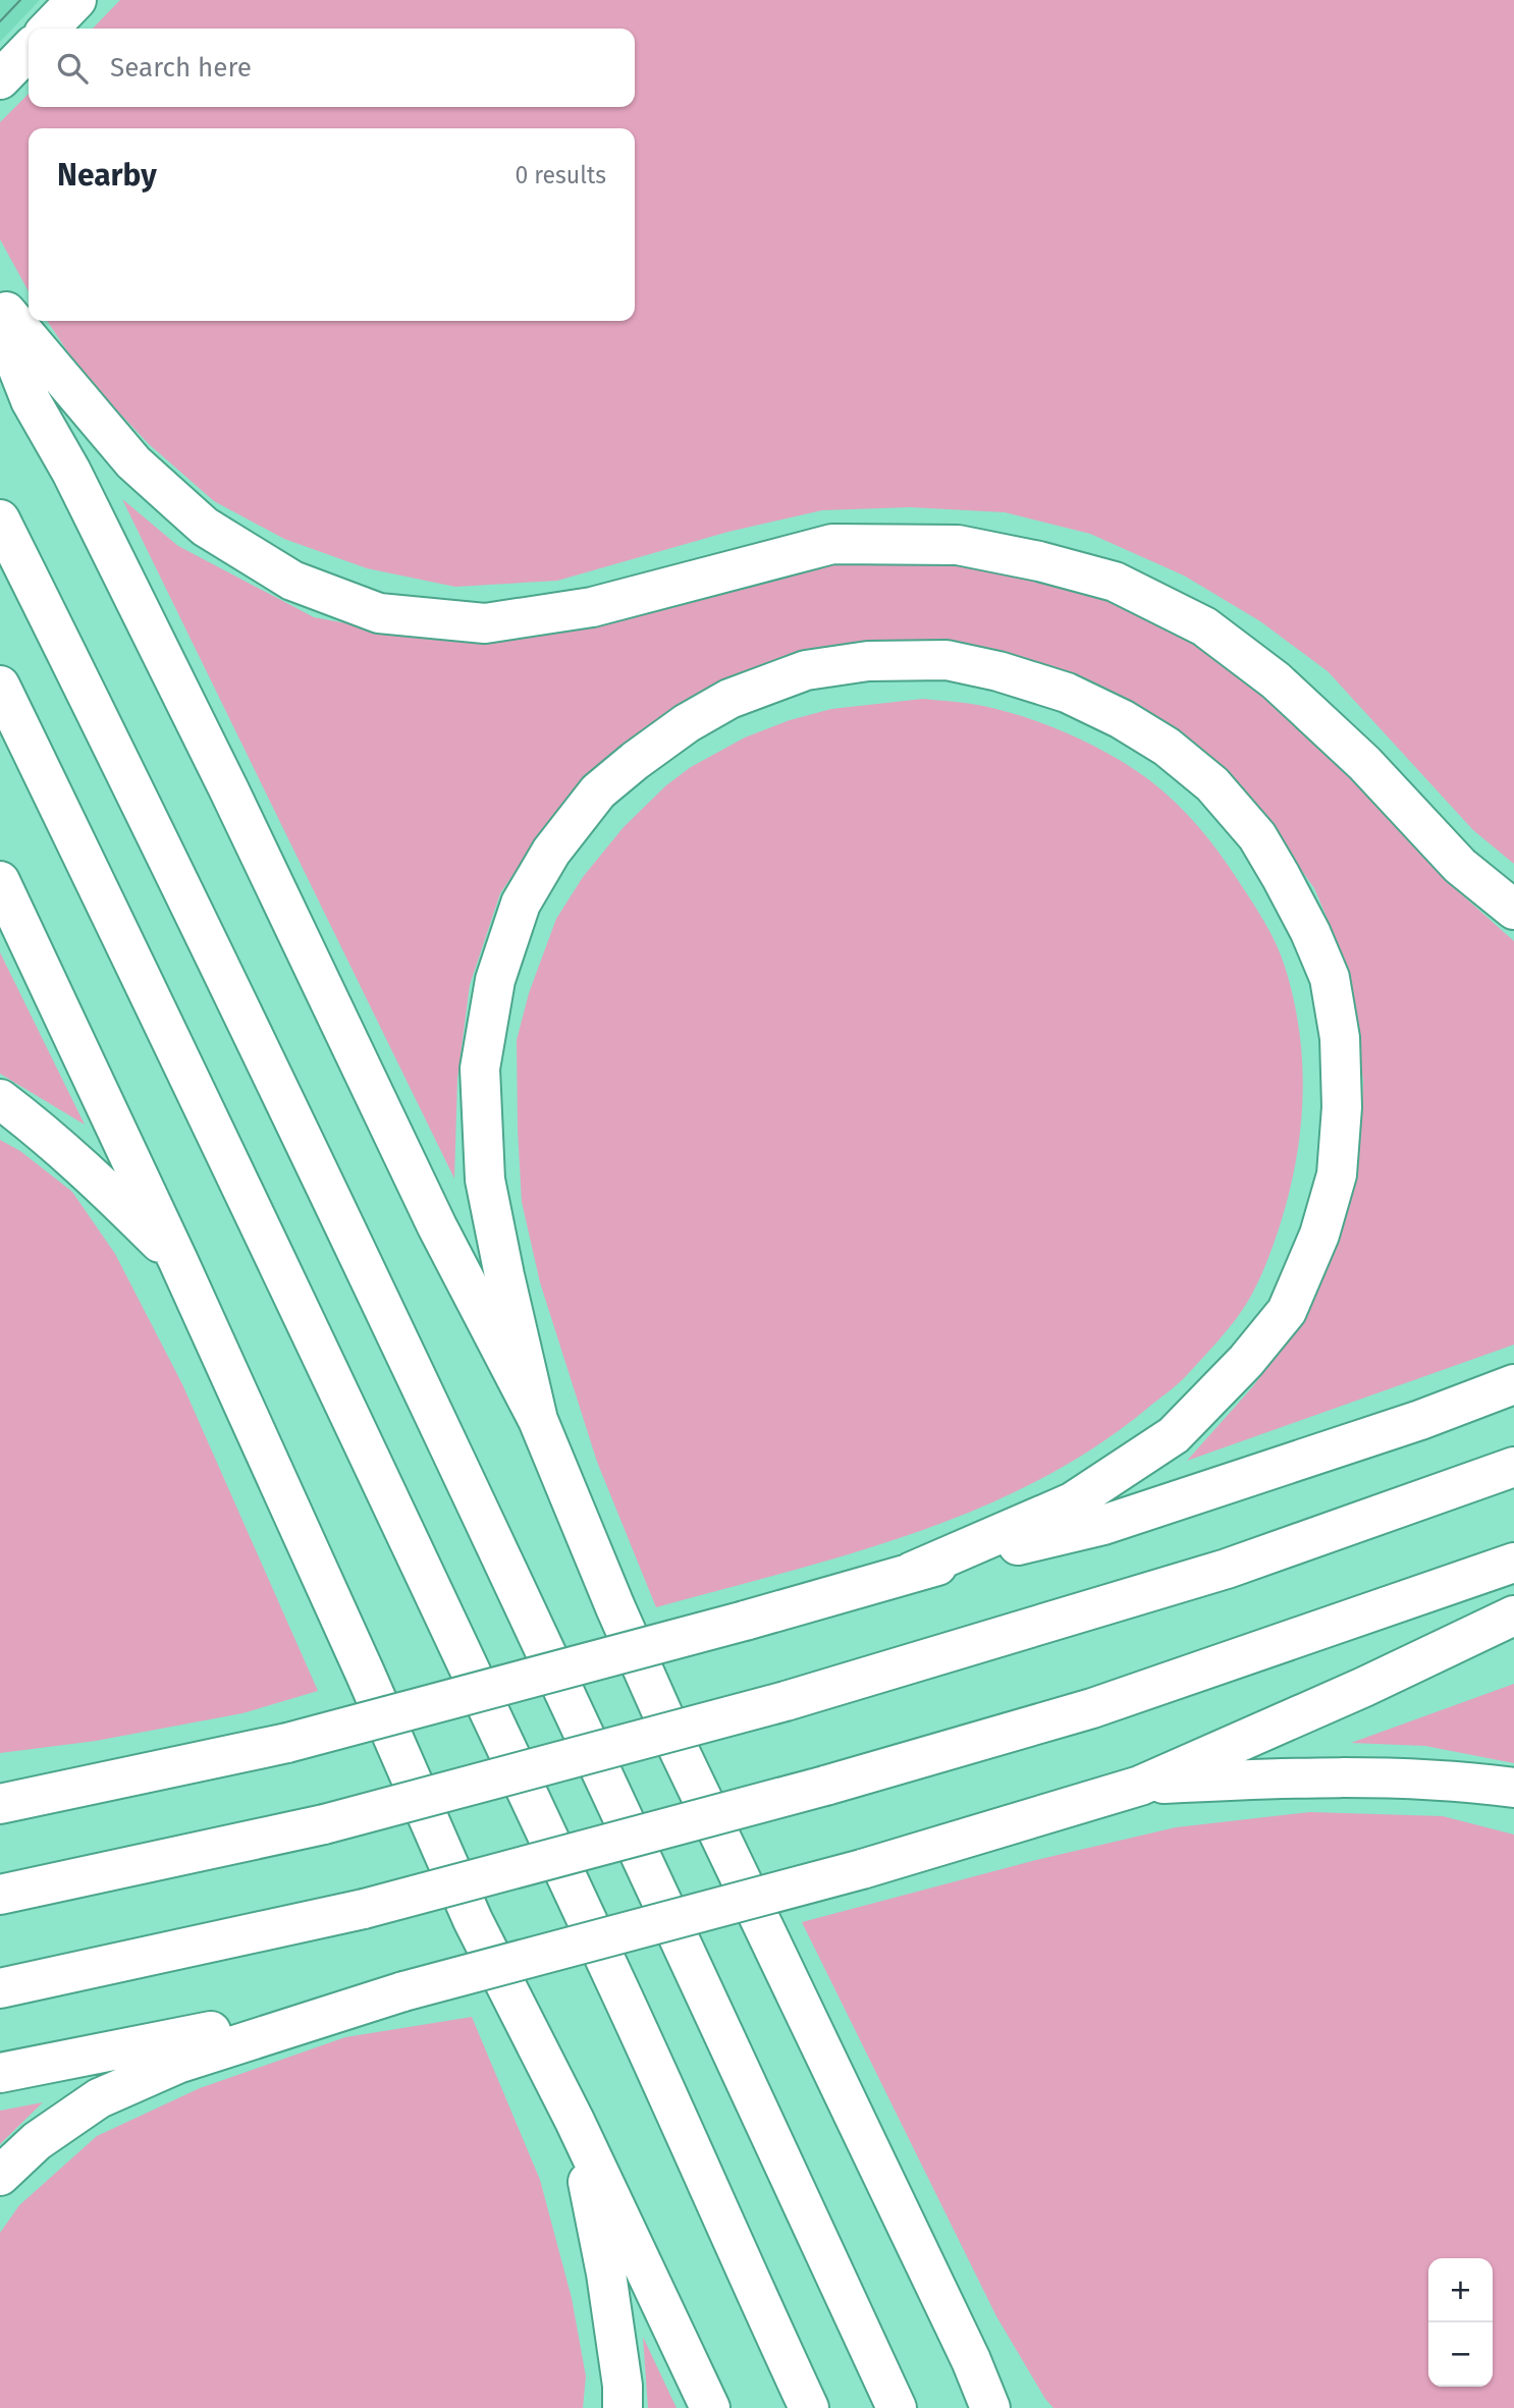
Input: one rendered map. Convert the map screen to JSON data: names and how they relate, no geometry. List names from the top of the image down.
{
  "page": {
    "search": "Search here",
    "heading": ["Nearby", "0 results"],
    "map_buttons": ["+", "−"]
  }
}
